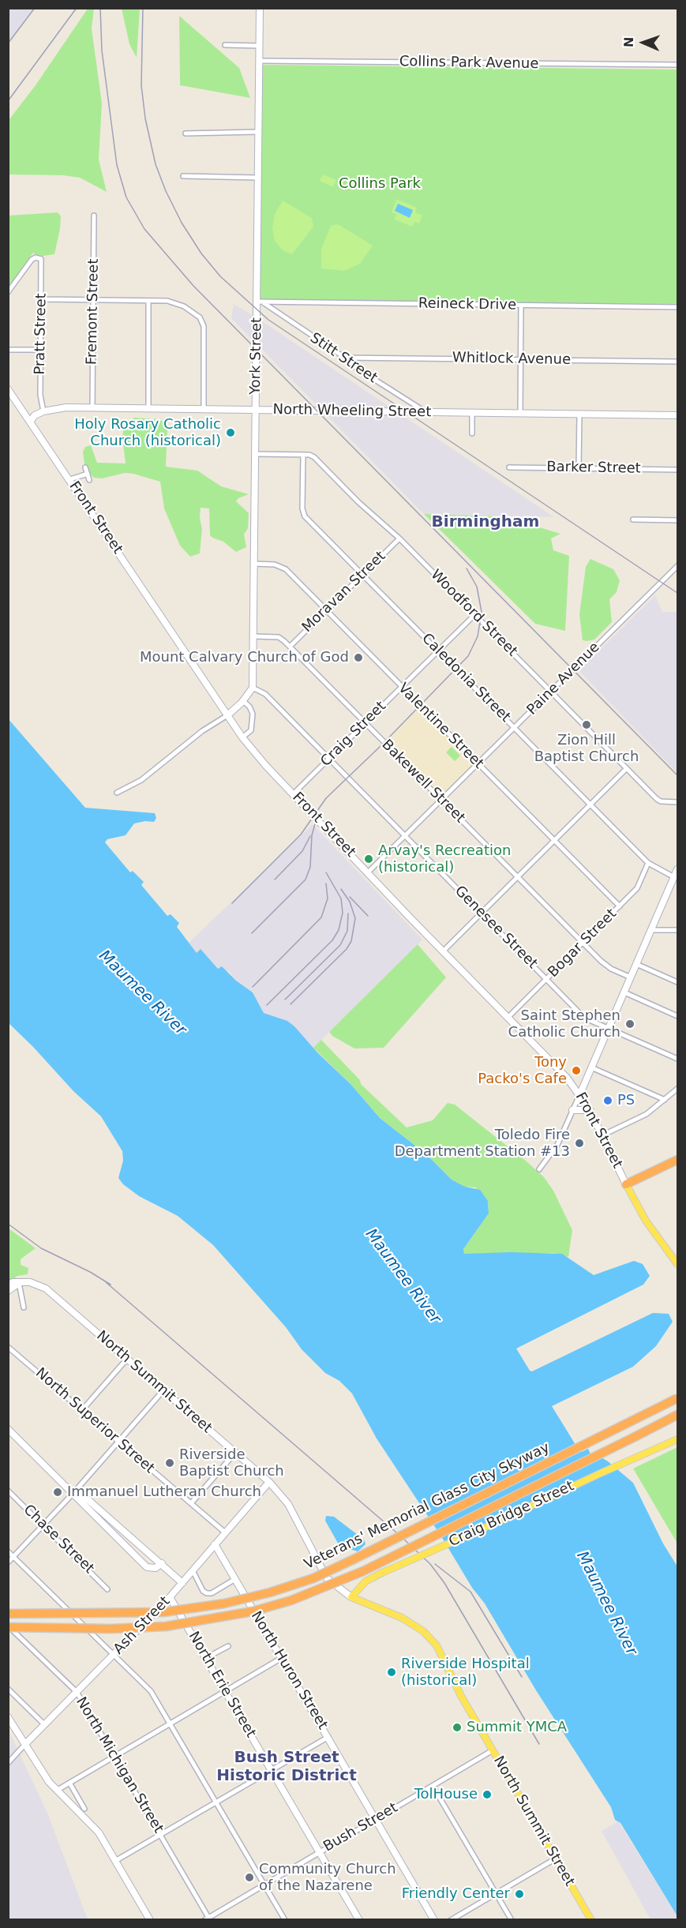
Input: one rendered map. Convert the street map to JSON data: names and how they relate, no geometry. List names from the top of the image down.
{
  "streets": {
    "highway": ["Veterans' Memorial Glass City Skyway"],
    "main road": ["Front Street", "North Summit Street", "Craig Bridge Street"],
    "street": [
      "Collins Park Avenue",
      "Reineck Drive",
      "Fremont Street",
      "Pratt Street",
      "York Street",
      "Stitt Street",
      "Whitlock Avenue",
      "North Wheeling Street",
      "Barker Street",
      "Moravan Street",
      "Woodford Street",
      "Caledonia Street",
      "Paine Avenue",
      "Valentine Street",
      "Craig Street",
      "Bakewell Street",
      "Genesee Street",
      "Bogar Street",
      "North Superior Street",
      "Chase Street",
      "Ash Street",
      "North Huron Street",
      "North Erie Street",
      "North Michigan Street",
      "Bush Street"
    ]
  },
  "crossings": [
    ["Collins Park Avenue", "York Street"],
    ["Reineck Drive", "York Street"],
    ["Reineck Drive", "Stitt Street"],
    ["Fremont Street", "North Wheeling Street"],
    ["Pratt Street", "North Wheeling Street"],
    ["York Street", "Stitt Street"],
    ["York Street", "North Wheeling Street"],
    ["York Street", "Woodford Street"],
    ["York Street", "Valentine Street"],
    ["York Street", "Bakewell Street"],
    ["York Street", "Genesee Street"],
    ["Stitt Street", "Whitlock Avenue"],
    ["Stitt Street", "North Wheeling Street"],
    ["North Wheeling Street", "Front Street"],
    ["Front Street", "Paine Avenue"],
    ["Front Street", "Craig Street"],
    ["Front Street", "Bogar Street"],
    ["Moravan Street", "Woodford Street"],
    ["Moravan Street", "Caledonia Street"],
    ["Moravan Street", "Valentine Street"],
    ["Moravan Street", "Bakewell Street"],
    ["Woodford Street", "Caledonia Street"],
    ["Woodford Street", "Paine Avenue"],
    ["Woodford Street", "Craig Street"],
    ["Caledonia Street", "Paine Avenue"],
    ["Caledonia Street", "Craig Street"],
    ["Caledonia Street", "Bogar Street"],
    ["Paine Avenue", "Valentine Street"],
    ["Paine Avenue", "Bakewell Street"],
    ["Paine Avenue", "Genesee Street"],
    ["Valentine Street", "Craig Street"],
    ["Valentine Street", "Bogar Street"],
    ["Craig Street", "Bakewell Street"],
    ["Craig Street", "Genesee Street"],
    ["Bakewell Street", "Bogar Street"],
    ["Genesee Street", "Bogar Street"],
    ["North Summit Street", "Craig Bridge Street"],
    ["North Summit Street", "Ash Street"],
    ["North Summit Street", "Bush Street"],
    ["North Superior Street", "Ash Street"],
    ["Veterans' Memorial Glass City Skyway", "North Michigan Street"],
    ["Ash Street", "North Huron Street"],
    ["Ash Street", "North Erie Street"],
    ["Ash Street", "North Michigan Street"],
    ["North Huron Street", "Bush Street"],
    ["North Erie Street", "Bush Street"],
    ["North Michigan Street", "Bush Street"]
  ],
  "districts": ["Birmingham", "Bush Street Historic District"],
  "water": ["Maumee River"],
  "parks": ["Collins Park"],
  "places": [
    "Holy Rosary Catholic Church (historical)",
    "Mount Calvary Church of God",
    "Zion Hill Baptist Church",
    "Arvay's Recreation (historical)",
    "Saint Stephen Catholic Church",
    "Tony Packo's Cafe",
    "PS",
    "Toledo Fire Department Station #13",
    "Riverside Baptist Church",
    "Immanuel Lutheran Church",
    "Riverside Hospital (historical)",
    "Summit YMCA",
    "TolHouse",
    "Community Church of the Nazarene",
    "Friendly Center"
  ],
  "north": "left"
}
